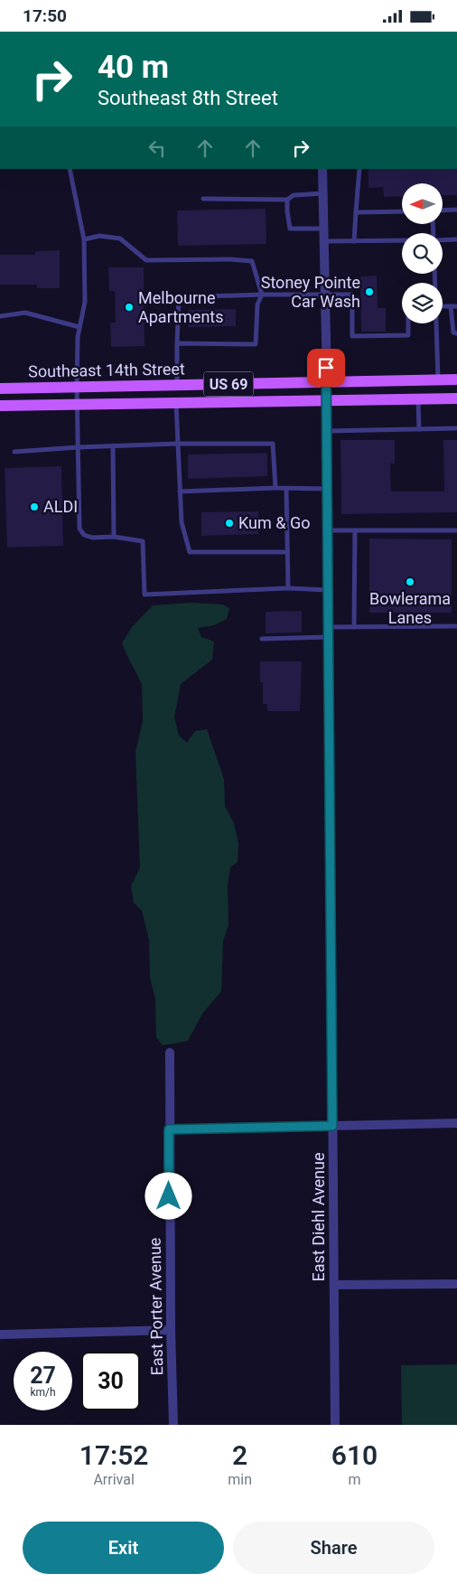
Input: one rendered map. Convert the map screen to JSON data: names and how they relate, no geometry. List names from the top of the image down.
{
  "streets": {
    "main road": ["Southeast 14th Street", "US 69"],
    "street": ["East Diehl Avenue", "East Porter Avenue"]
  },
  "crossings": [
    ["Southeast 14th Street", "East Diehl Avenue"]
  ],
  "places": [
    "Stoney Pointe Car Wash",
    "Melbourne Apartments",
    "ALDI",
    "Kum & Go",
    "Bowlerama Lanes"
  ],
  "north": "left",
  "page": {
    "status": "17:50",
    "turn": ["40 m", "Southeast 8th Street"],
    "speed": "27 km/h",
    "limit": "30",
    "eta": [
      "17:52",
      "Arrival",
      "2",
      "min",
      "610",
      "m"
    ],
    "buttons": ["Exit", "Share"]
  }
}
